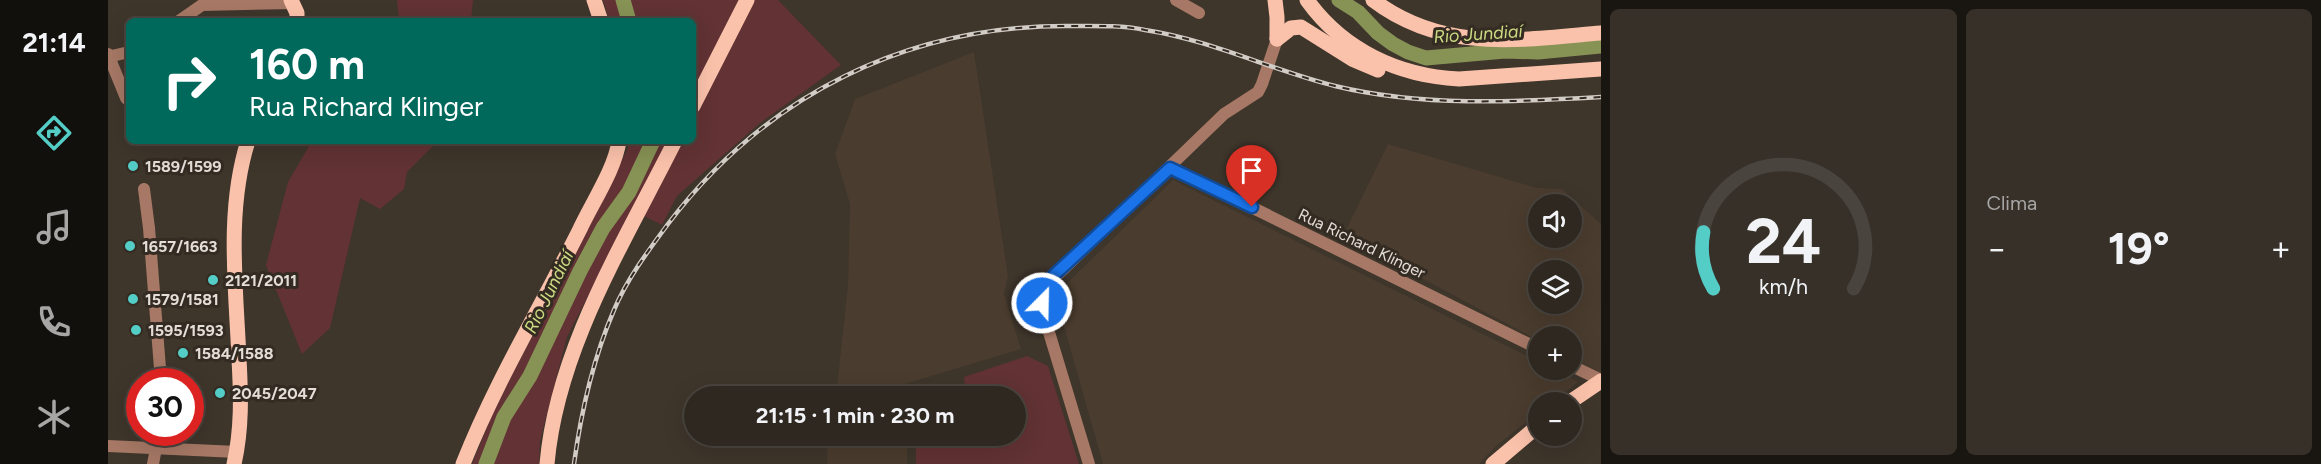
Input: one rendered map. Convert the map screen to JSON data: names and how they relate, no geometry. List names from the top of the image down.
{
  "streets": {
    "street": ["Rua Richard Klinger"]
  },
  "water": ["Rio Jundiaí"],
  "places": [
    "1589/1599",
    "1657/1663",
    "2121/2011",
    "1579/1581",
    "1595/1593",
    "1584/1588",
    "2045/2047"
  ],
  "page": {
    "tabs": "21:14",
    "tile": "Clima",
    "turn": ["160 m", "Rua Richard Klinger"],
    "map_buttons": ["+", "−"],
    "heat": ["−", "19°", "+"],
    "limit": "30",
    "trip": "21:15 · 1 min · 230 m",
    "gauge": ["24", "km/h"]
  }
}
